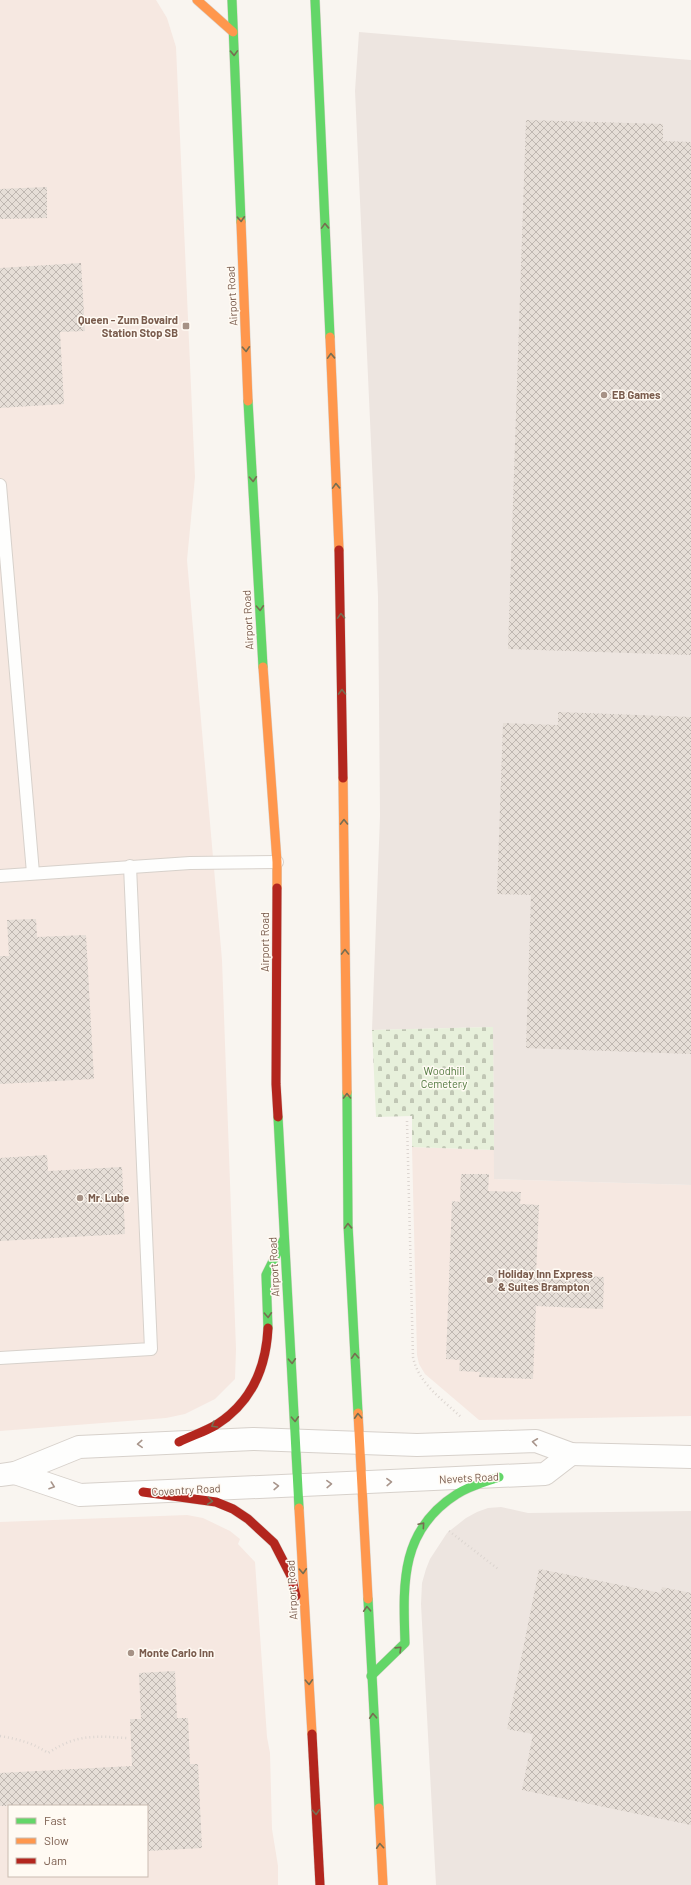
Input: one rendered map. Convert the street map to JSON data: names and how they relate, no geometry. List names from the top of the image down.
{
  "streets": {
    "main road": ["Airport Road"],
    "street": ["Nevets Road", "Coventry Road"]
  },
  "crossings": [
    ["Airport Road", "Coventry Road"],
    ["Nevets Road", "Coventry Road"]
  ],
  "parks": ["Woodhill Cemetery"],
  "places": {
    "transit": ["Queen - Zum Bovaird Station Stop SB"],
    "other": [
      "EB Games",
      "Mr. Lube",
      "Holiday Inn Express & Suites Brampton",
      "Monte Carlo Inn"
    ]
  },
  "legend": ["Fast", "Slow", "Jam"]
}
